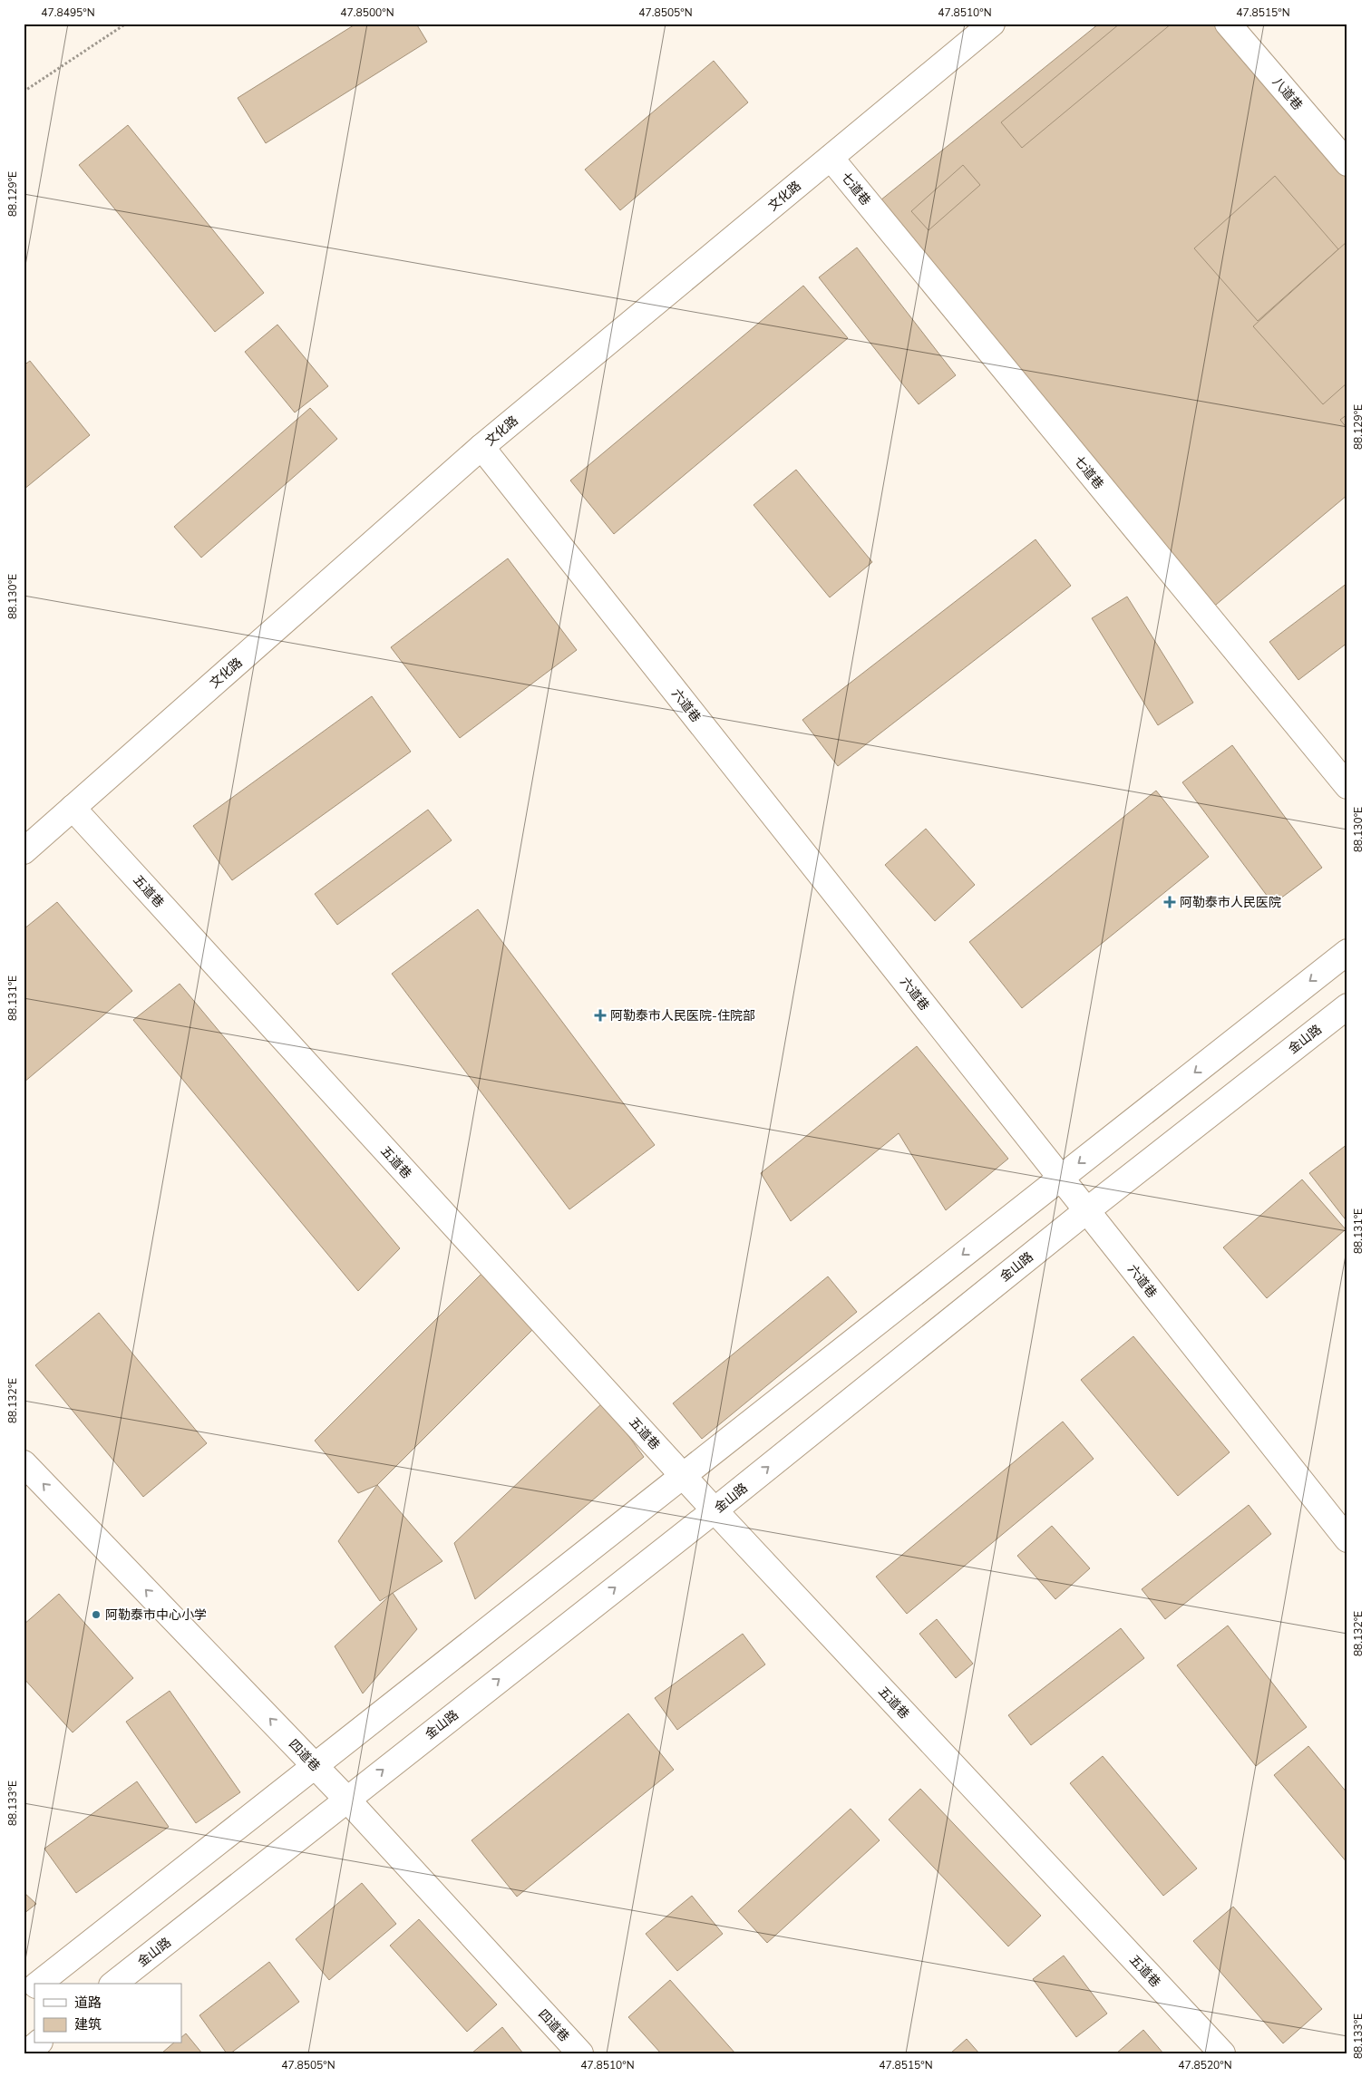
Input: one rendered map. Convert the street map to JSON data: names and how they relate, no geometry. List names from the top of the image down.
{
  "streets": {
    "main road": [
      "八道巷",
      "七道巷",
      "文化路",
      "六道巷",
      "五道巷",
      "金山路",
      "四道巷"
    ]
  },
  "crossings": [
    ["七道巷", "文化路"],
    ["文化路", "六道巷"],
    ["文化路", "五道巷"],
    ["六道巷", "金山路"],
    ["五道巷", "金山路"],
    ["金山路", "四道巷"]
  ],
  "one_way": ["四道巷"],
  "places": {
    "health": ["阿勒泰市人民医院", "阿勒泰市人民医院-住院部"],
    "other": ["阿勒泰市中心小学"]
  },
  "legend": ["道路", "建筑"],
  "coordinates": [
    "47.8495°N",
    "47.8500°N",
    "47.8505°N",
    "47.8510°N",
    "47.8515°N",
    "88.129°E",
    "88.130°E",
    "88.131°E",
    "88.132°E",
    "88.133°E",
    "47.8520°N"
  ]
}
